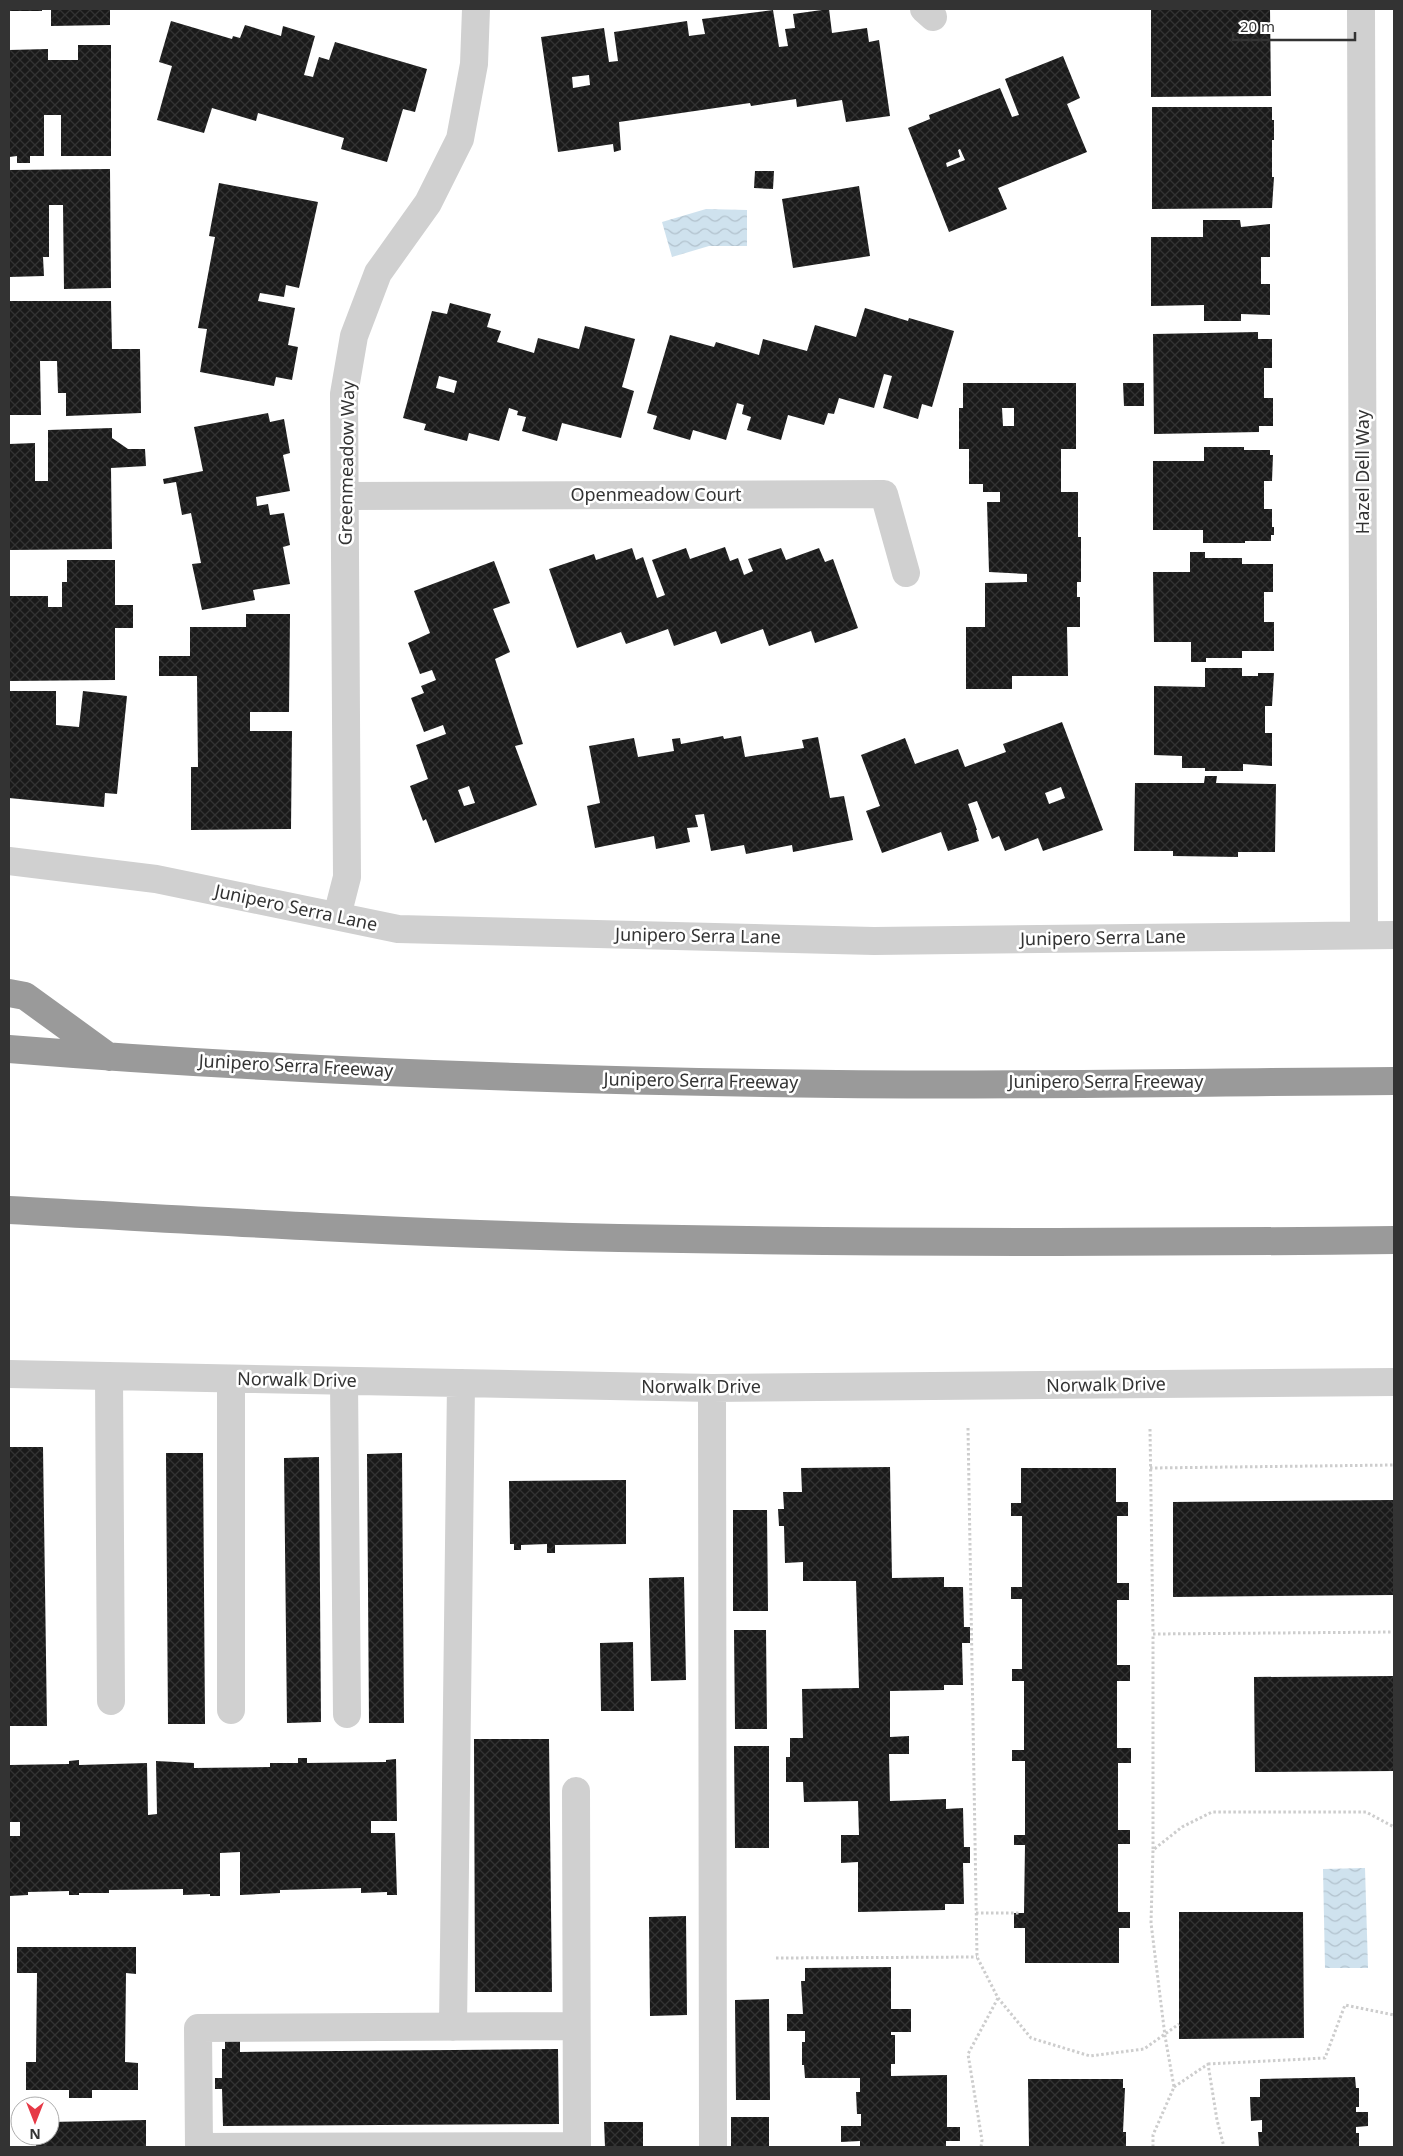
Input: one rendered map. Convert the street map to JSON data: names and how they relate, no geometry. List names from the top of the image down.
{
  "streets": {
    "highway": ["Junipero Serra Freeway"],
    "street": [
      "Greenmeadow Way",
      "Hazel Dell Way",
      "Openmeadow Court",
      "Junipero Serra Lane",
      "Norwalk Drive"
    ]
  },
  "crossings": [
    ["Greenmeadow Way", "Openmeadow Court"],
    ["Greenmeadow Way", "Junipero Serra Lane"],
    ["Hazel Dell Way", "Junipero Serra Lane"]
  ],
  "scale_bar": "20 m",
  "north": "bottom"
}
